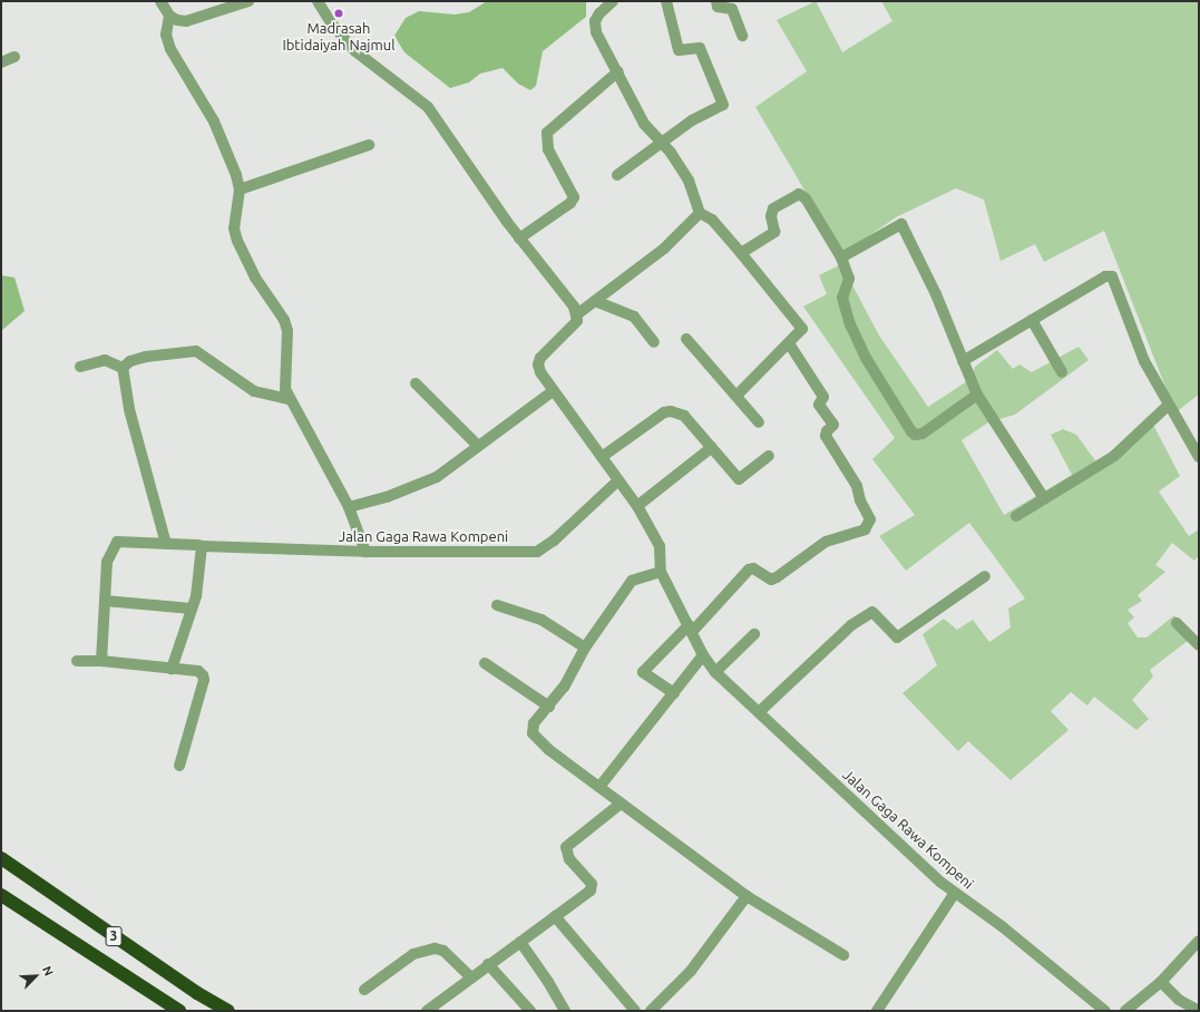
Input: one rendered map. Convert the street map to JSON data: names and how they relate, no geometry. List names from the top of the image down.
{
  "streets": {
    "highway": ["3"],
    "street": ["Jalan Gaga Rawa Kompeni"]
  },
  "places": ["Madrasah Ibtidaiyah Najmul"],
  "north": "top right"
}
